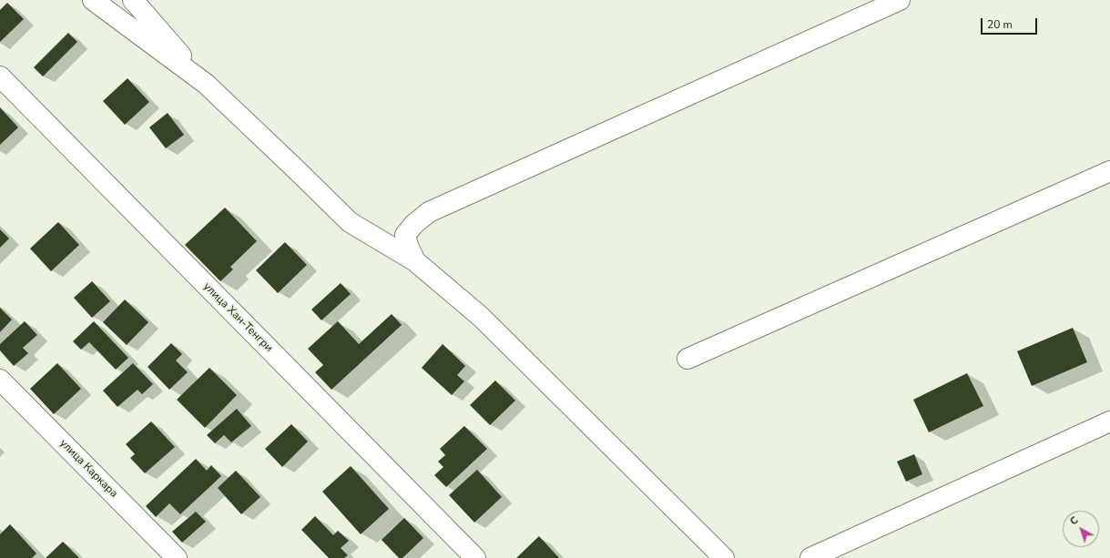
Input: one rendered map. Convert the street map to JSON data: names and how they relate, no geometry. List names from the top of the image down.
{
  "streets": {
    "street": ["улица Хан-Тенгри", "улица Каркара"]
  },
  "scale_bar": "20 m",
  "north": "top left"
}
